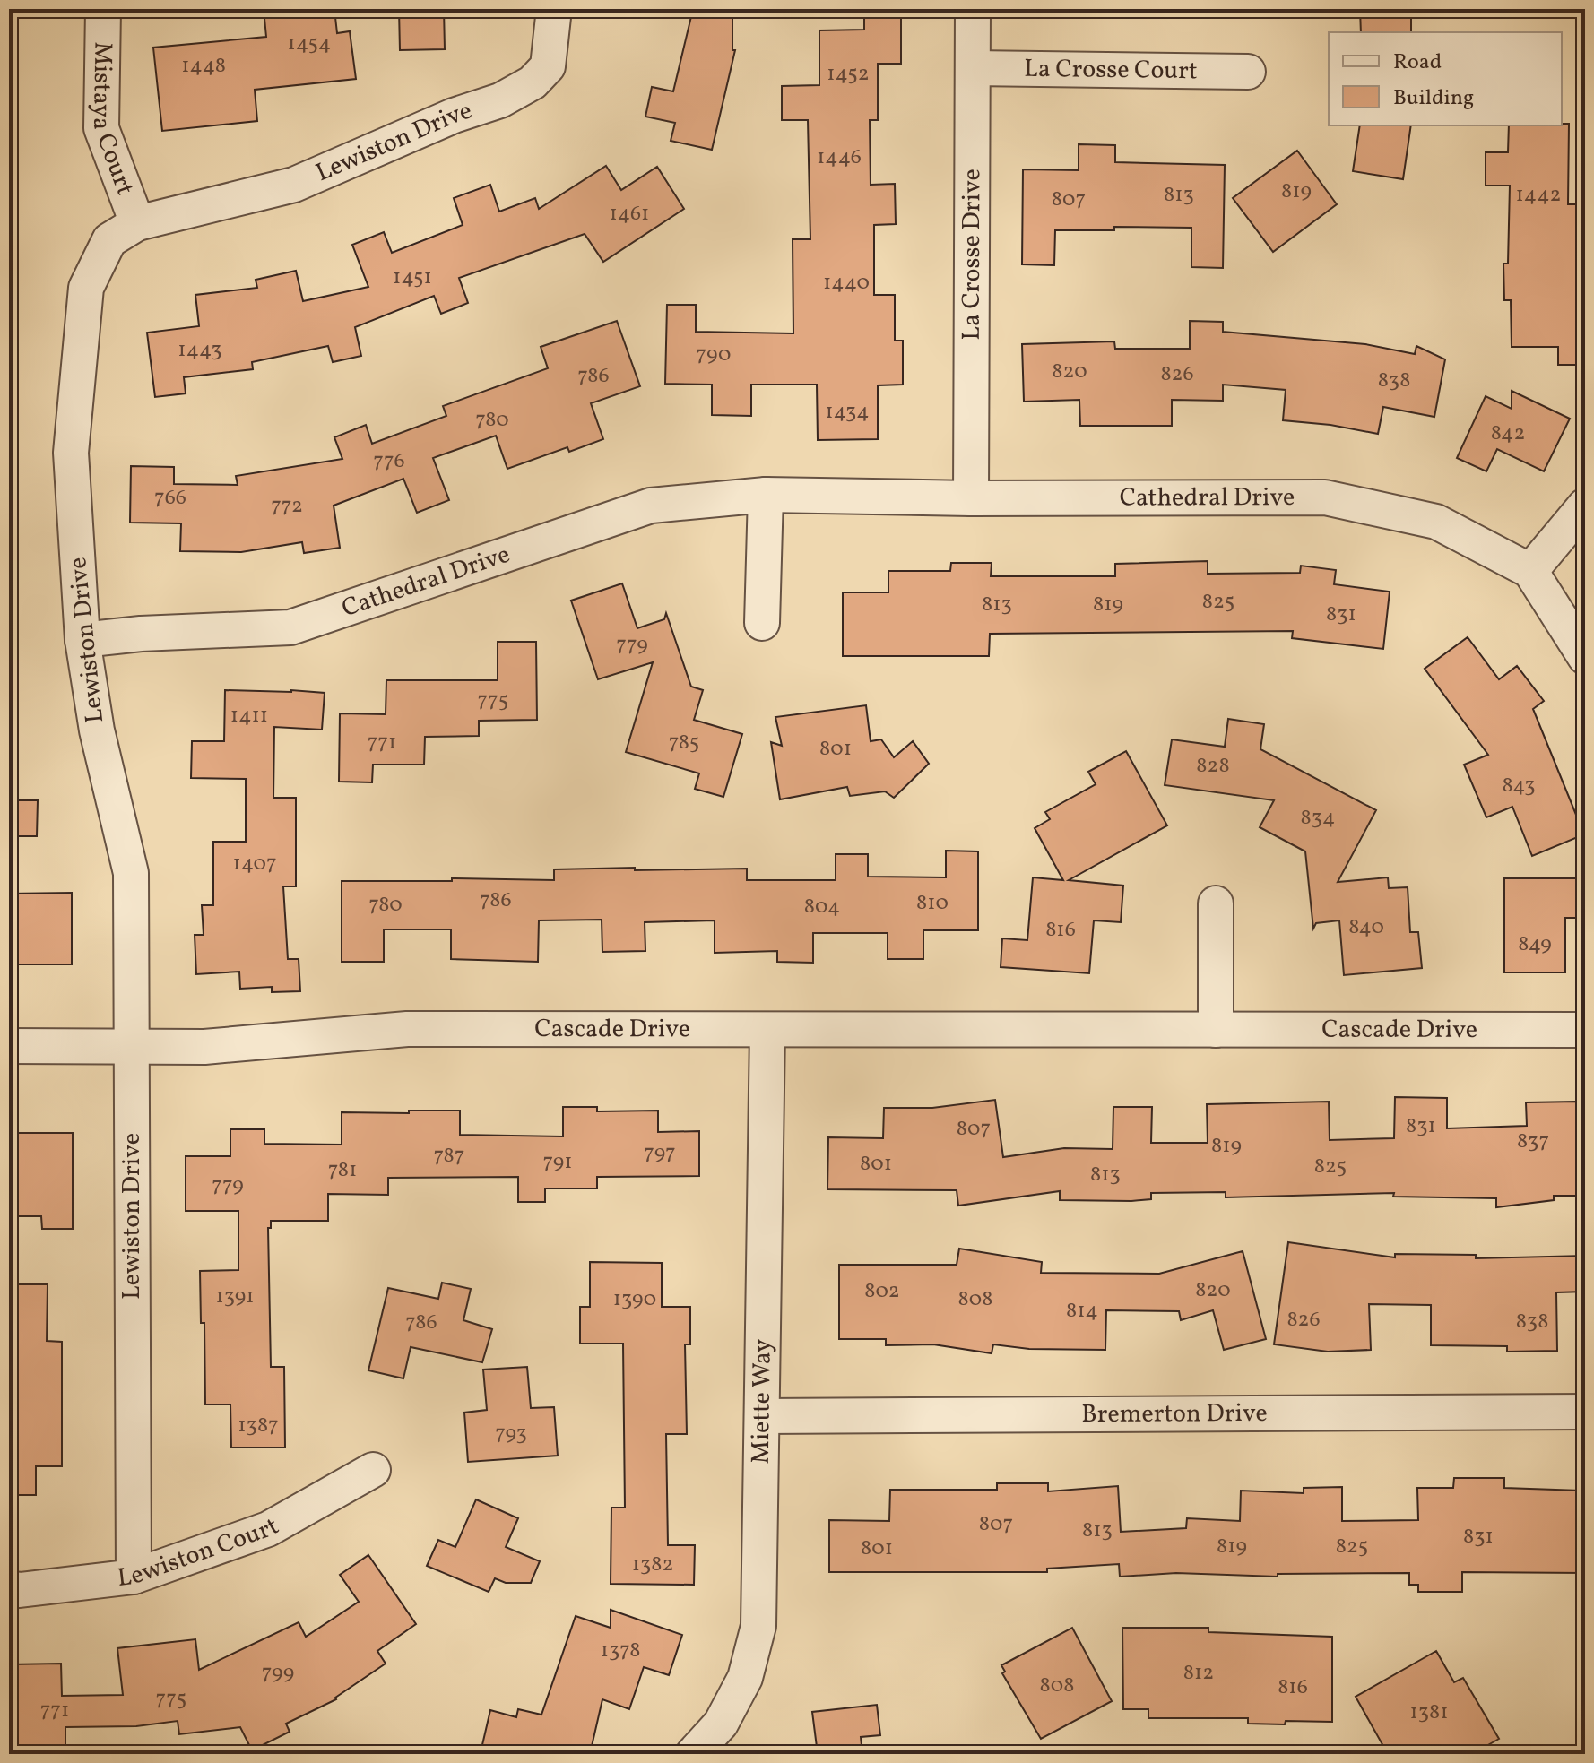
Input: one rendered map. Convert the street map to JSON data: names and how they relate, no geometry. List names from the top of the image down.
{
  "streets": {
    "street": [
      "La Crosse Court",
      "Mistaya Court",
      "Lewiston Drive",
      "La Crosse Drive",
      "Cathedral Drive",
      "Cascade Drive",
      "Miette Way",
      "Bremerton Drive",
      "Lewiston Court"
    ]
  },
  "crossings": [
    ["La Crosse Court", "La Crosse Drive"],
    ["Mistaya Court", "Lewiston Drive"],
    ["Lewiston Drive", "Cathedral Drive"],
    ["Lewiston Drive", "Cascade Drive"],
    ["Lewiston Drive", "Lewiston Court"],
    ["La Crosse Drive", "Cathedral Drive"],
    ["Cascade Drive", "Miette Way"],
    ["Miette Way", "Bremerton Drive"]
  ],
  "house_numbers": [
    "1454",
    "1448",
    "1452",
    "1446",
    "819",
    "813",
    "1442",
    "807",
    "1461",
    "1451",
    "1440",
    "1443",
    "790",
    "820",
    "826",
    "786",
    "838",
    "1434",
    "780",
    "842",
    "776",
    "766",
    "772",
    "825",
    "813",
    "819",
    "831",
    "779",
    "775",
    "1411",
    "771",
    "785",
    "801",
    "828",
    "843",
    "834",
    "1407",
    "786",
    "810",
    "780",
    "804",
    "840",
    "816",
    "849",
    "831",
    "807",
    "837",
    "819",
    "797",
    "787",
    "791",
    "801",
    "825",
    "781",
    "813",
    "779",
    "820",
    "802",
    "1391",
    "1390",
    "808",
    "814",
    "826",
    "838",
    "786",
    "1387",
    "793",
    "807",
    "813",
    "831",
    "819",
    "825",
    "801",
    "1382",
    "1378",
    "799",
    "812",
    "808",
    "816",
    "775",
    "771",
    "1381"
  ],
  "legend": ["Road", "Building"]
}
